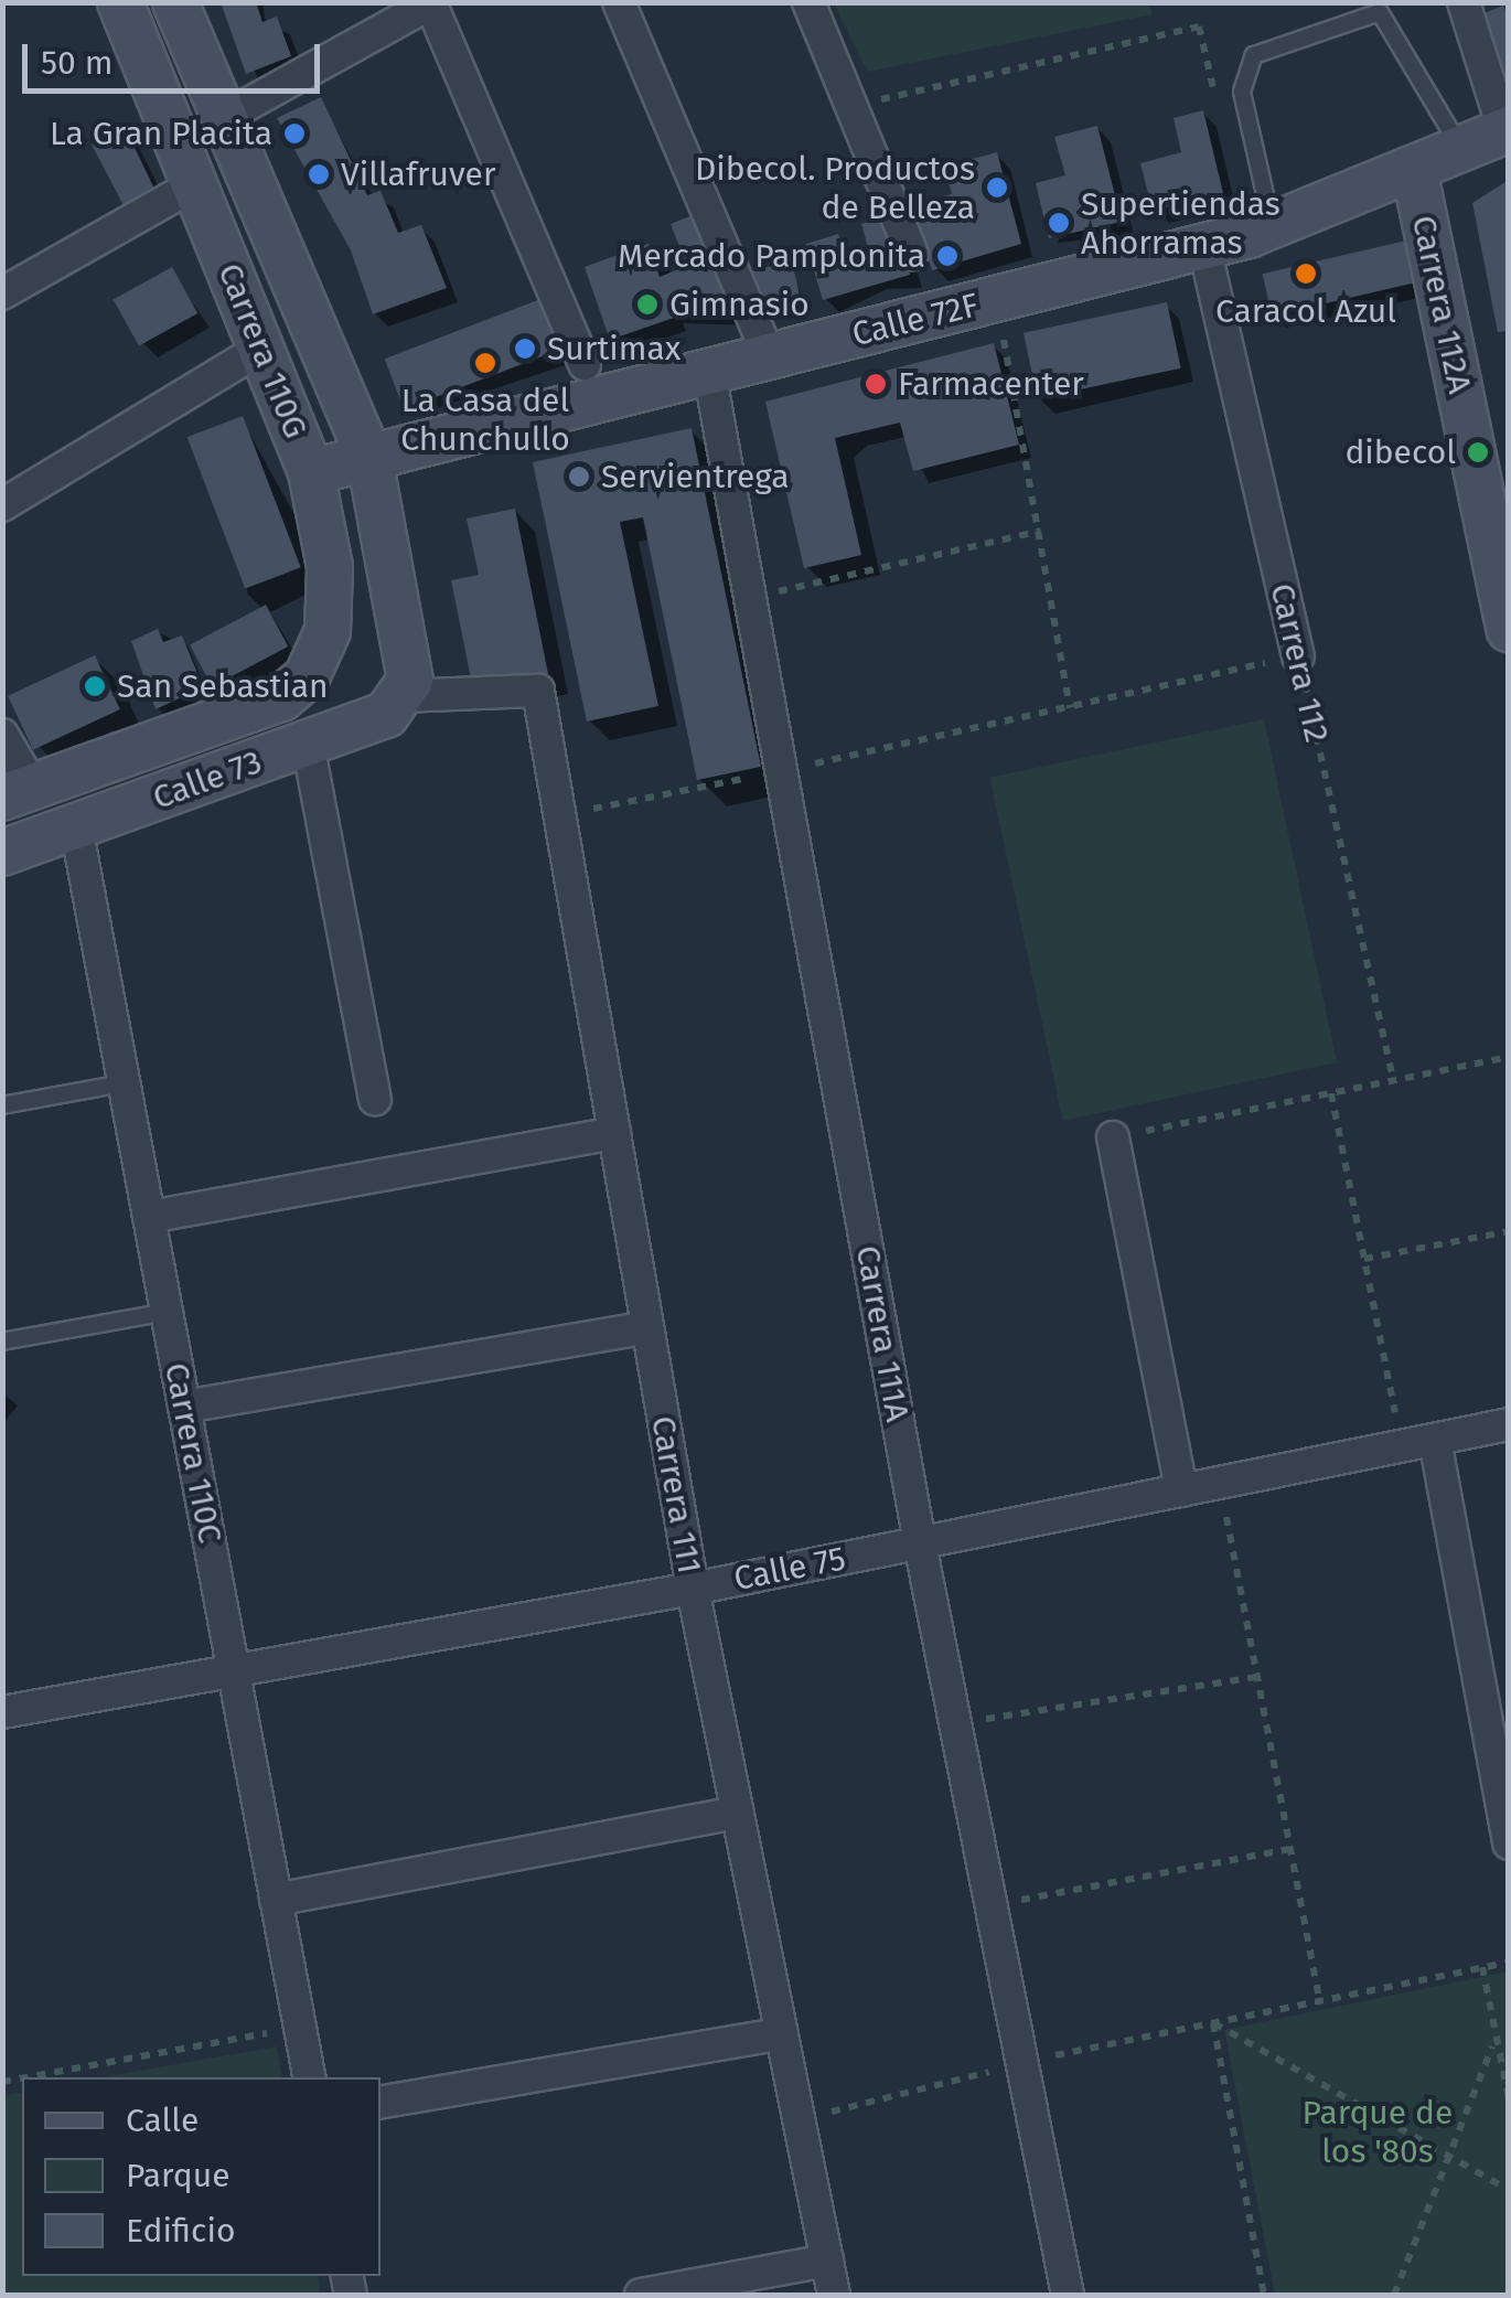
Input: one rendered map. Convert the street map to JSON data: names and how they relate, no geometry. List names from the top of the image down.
{
  "streets": {
    "main road": [
      "Carrera 112A",
      "Calle 72F",
      "Carrera 110G",
      "Calle 73"
    ],
    "street": [
      "Carrera 112",
      "Carrera 111A",
      "Carrera 110C",
      "Carrera 111",
      "Calle 75"
    ]
  },
  "crossings": [
    ["Carrera 112A", "Calle 72F"],
    ["Calle 72F", "Carrera 110G"],
    ["Calle 72F", "Carrera 112"],
    ["Calle 72F", "Carrera 111A"],
    ["Carrera 110G", "Calle 73"],
    ["Carrera 110G", "Carrera 111"],
    ["Calle 73", "Carrera 110C"],
    ["Calle 73", "Carrera 111"],
    ["Carrera 111A", "Calle 75"],
    ["Carrera 110C", "Calle 75"],
    ["Carrera 111", "Calle 75"]
  ],
  "parks": ["Parque de los '80s"],
  "places": [
    "La Gran Placita",
    "Villafruver",
    "Dibecol. Productos de Belleza",
    "Supertiendas Ahorramas",
    "Mercado Pamplonita",
    "Caracol Azul",
    "Gimnasio",
    "Surtimax",
    "La Casa del Chunchullo",
    "Farmacenter",
    "dibecol",
    "Servientrega",
    "San Sebastian"
  ],
  "legend": ["Calle", "Parque", "Edificio"],
  "scale_bar": "50 m"
}
